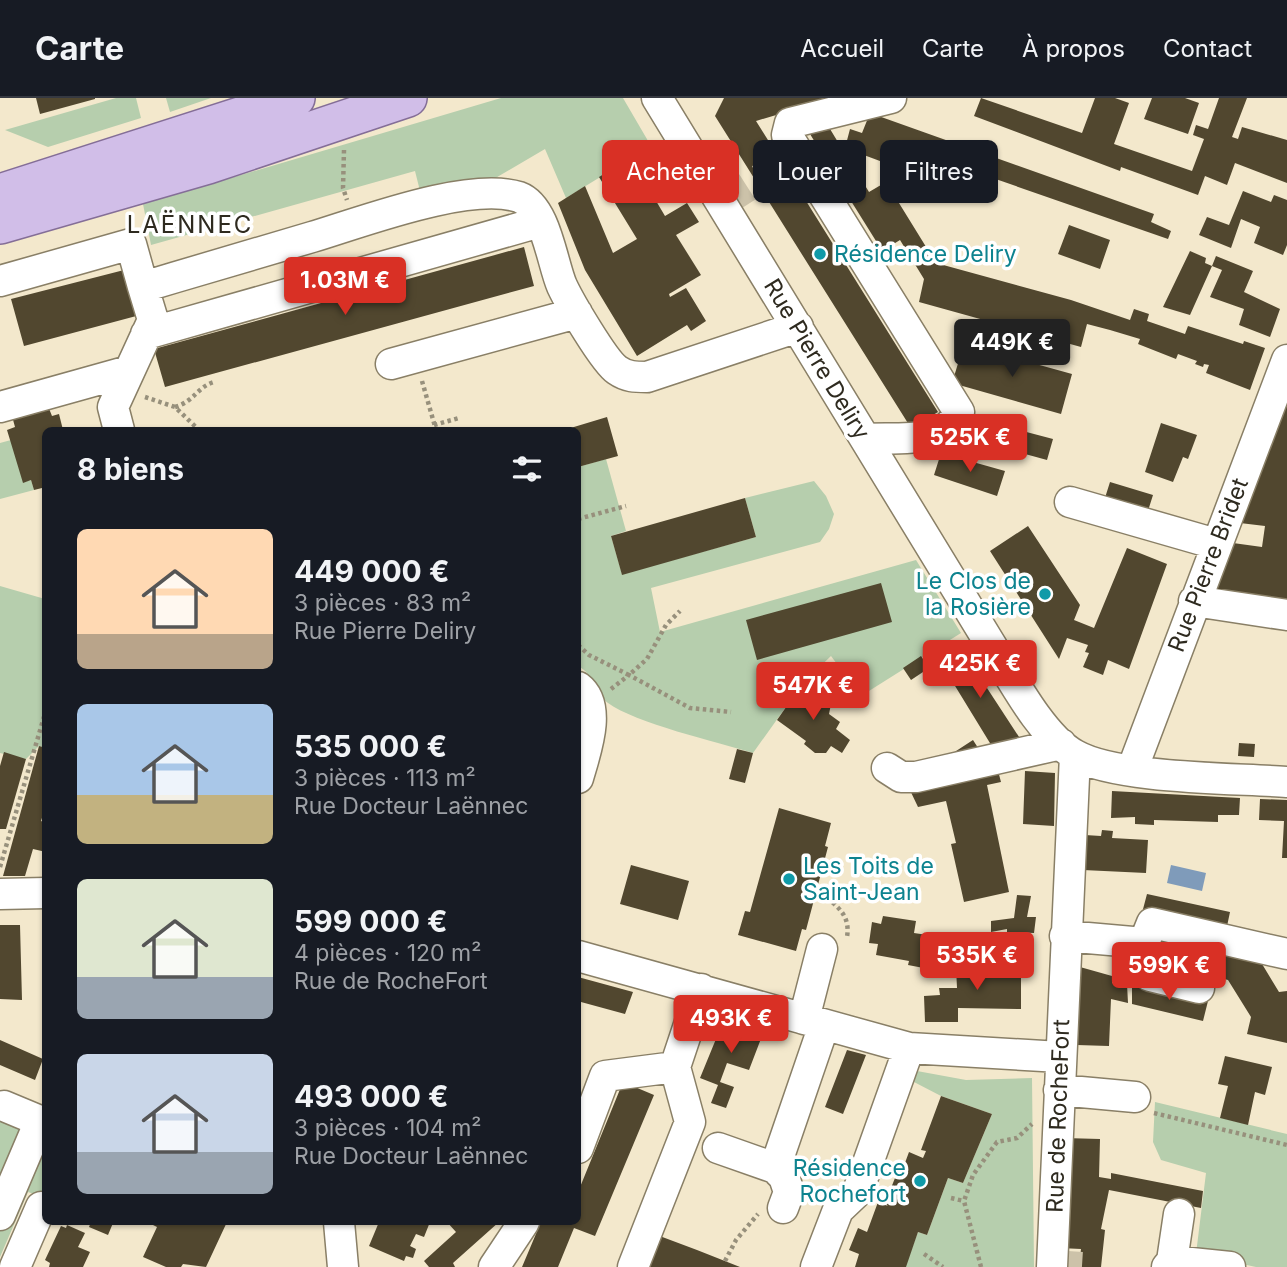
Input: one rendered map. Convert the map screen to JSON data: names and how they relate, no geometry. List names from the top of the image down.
{
  "streets": {
    "street": ["Rue Pierre Deliry", "Rue Pierre Bridet", "Rue de RocheFort"]
  },
  "crossings": [
    ["Rue Pierre Deliry", "Rue de RocheFort"]
  ],
  "districts": ["LAËNNEC"],
  "places": [
    "Résidence Deliry",
    "Le Clos de la Rosière",
    "Les Toits de Saint-Jean",
    "Résidence Rochefort"
  ],
  "page": {
    "header": "Carte",
    "nav": [
      "Accueil",
      "Carte",
      "À propos",
      "Contact"
    ],
    "chip": ["Acheter", "Louer", "Filtres"],
    "price": [
      "1.03M €",
      "449K €",
      "525K €",
      "425K €",
      "547K €",
      "535K €",
      "599K €",
      "493K €"
    ],
    "heading": "8 biens",
    "list": [
      {
        "name": "449 000 €",
        "note": "3 pièces · 83 m² · Rue Pierre Deliry"
      },
      {
        "name": "535 000 €",
        "note": "3 pièces · 113 m² · Rue Docteur Laënnec"
      },
      {
        "name": "599 000 €",
        "note": "4 pièces · 120 m² · Rue de RocheFort"
      },
      {
        "name": "493 000 €",
        "note": "3 pièces · 104 m² · Rue Docteur Laënnec"
      }
    ]
  }
}
